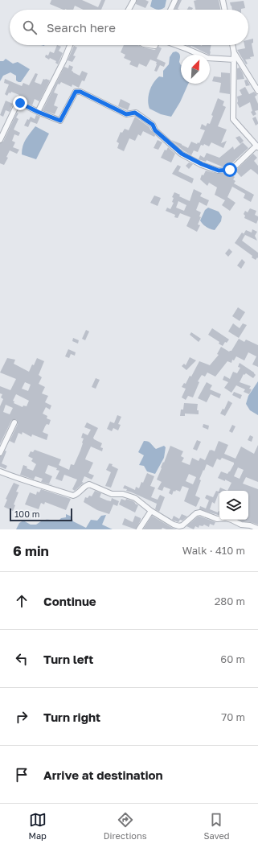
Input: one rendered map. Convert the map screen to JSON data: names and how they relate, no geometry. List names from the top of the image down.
{
  "scale_bar": "100 m",
  "north": "top right",
  "page": {
    "search": "Search here",
    "scale": "100 m",
    "heading": ["6 min", "Walk · 410 m"],
    "list": [
      ["Continue", "280 m"],
      ["Turn left", "60 m"],
      ["Turn right", "70 m"],
      "Arrive at destination"
    ],
    "nav": ["Map", "Directions", "Saved"]
  }
}
